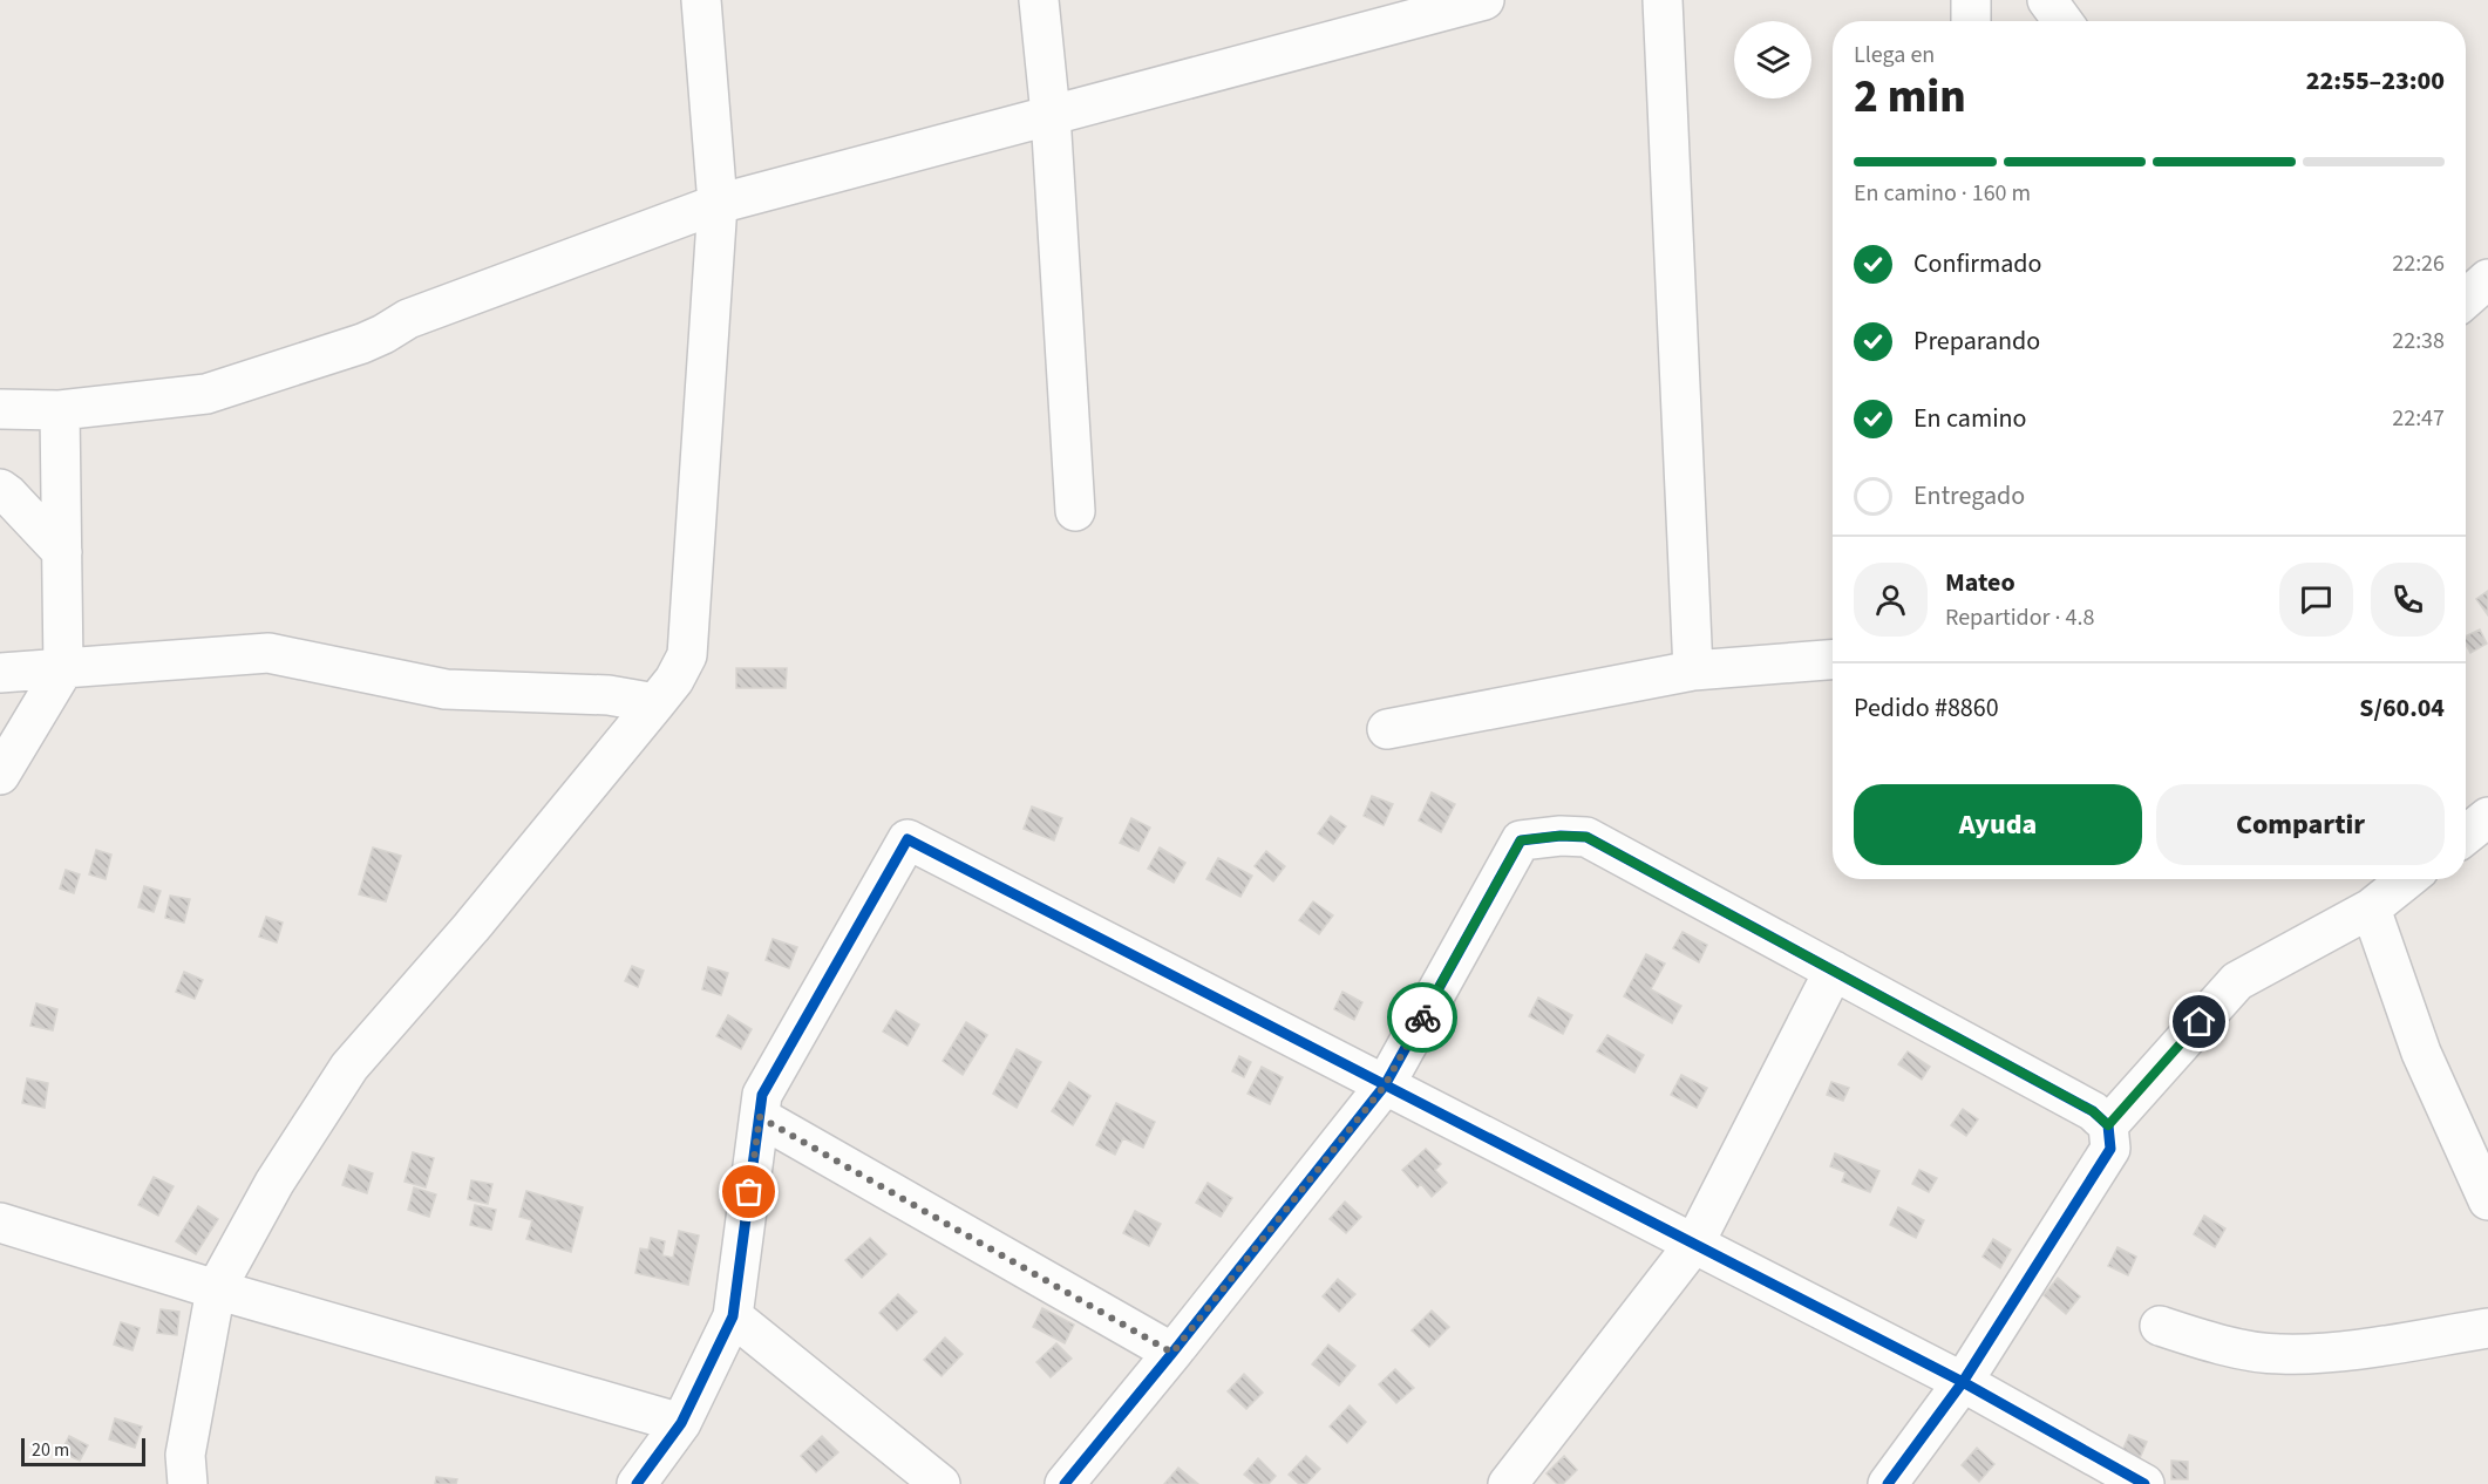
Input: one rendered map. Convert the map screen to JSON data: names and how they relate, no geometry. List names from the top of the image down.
{
  "scale_bar": "20 m",
  "page": {
    "heading": ["2 min", "Llega en", "22:55–23:00"],
    "panel": [
      "Mateo",
      "Repartidor · 4.8",
      "Pedido #8860",
      "S/60.04"
    ],
    "bar": "En camino · 160 m",
    "list": [
      ["Confirmado", "22:26"],
      ["Preparando", "22:38"],
      ["En camino", "22:47"],
      "Entregado"
    ],
    "buttons": ["Ayuda", "Compartir"],
    "scale": "20 m"
  }
}
